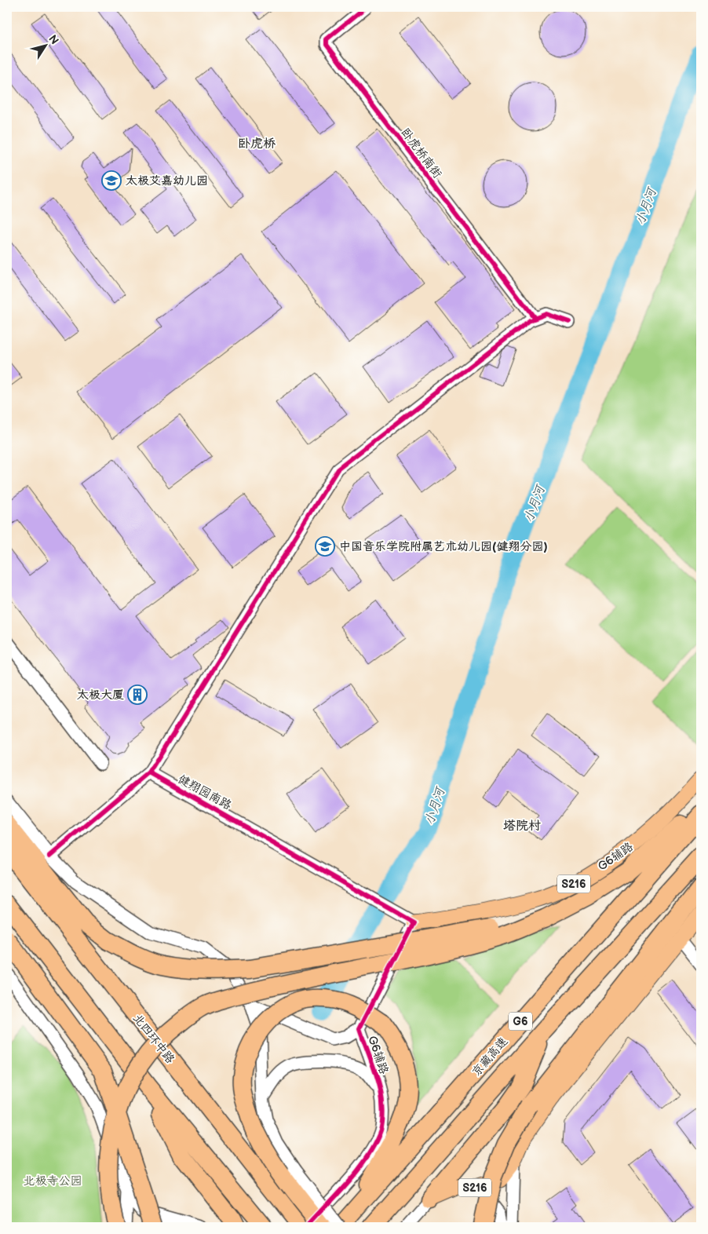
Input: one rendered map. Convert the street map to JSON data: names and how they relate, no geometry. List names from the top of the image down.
{
  "streets": {
    "highway": ["G6", "北四环中路", "京藏高速"],
    "main road": ["G6辅路", "S216"],
    "street": ["卧虎桥南街", "健翔园南路"]
  },
  "crossings": [
    ["健翔园南路", "G6辅路"]
  ],
  "districts": ["卧虎桥", "塔院村"],
  "water": ["小月河"],
  "parks": ["北极寺公园"],
  "places": {
    "school or university": ["太极艾嘉幼儿园", "中国音乐学院附属艺术幼儿园(健翔分园)"],
    "building": ["太极大厦"]
  },
  "north": "top right"
}
